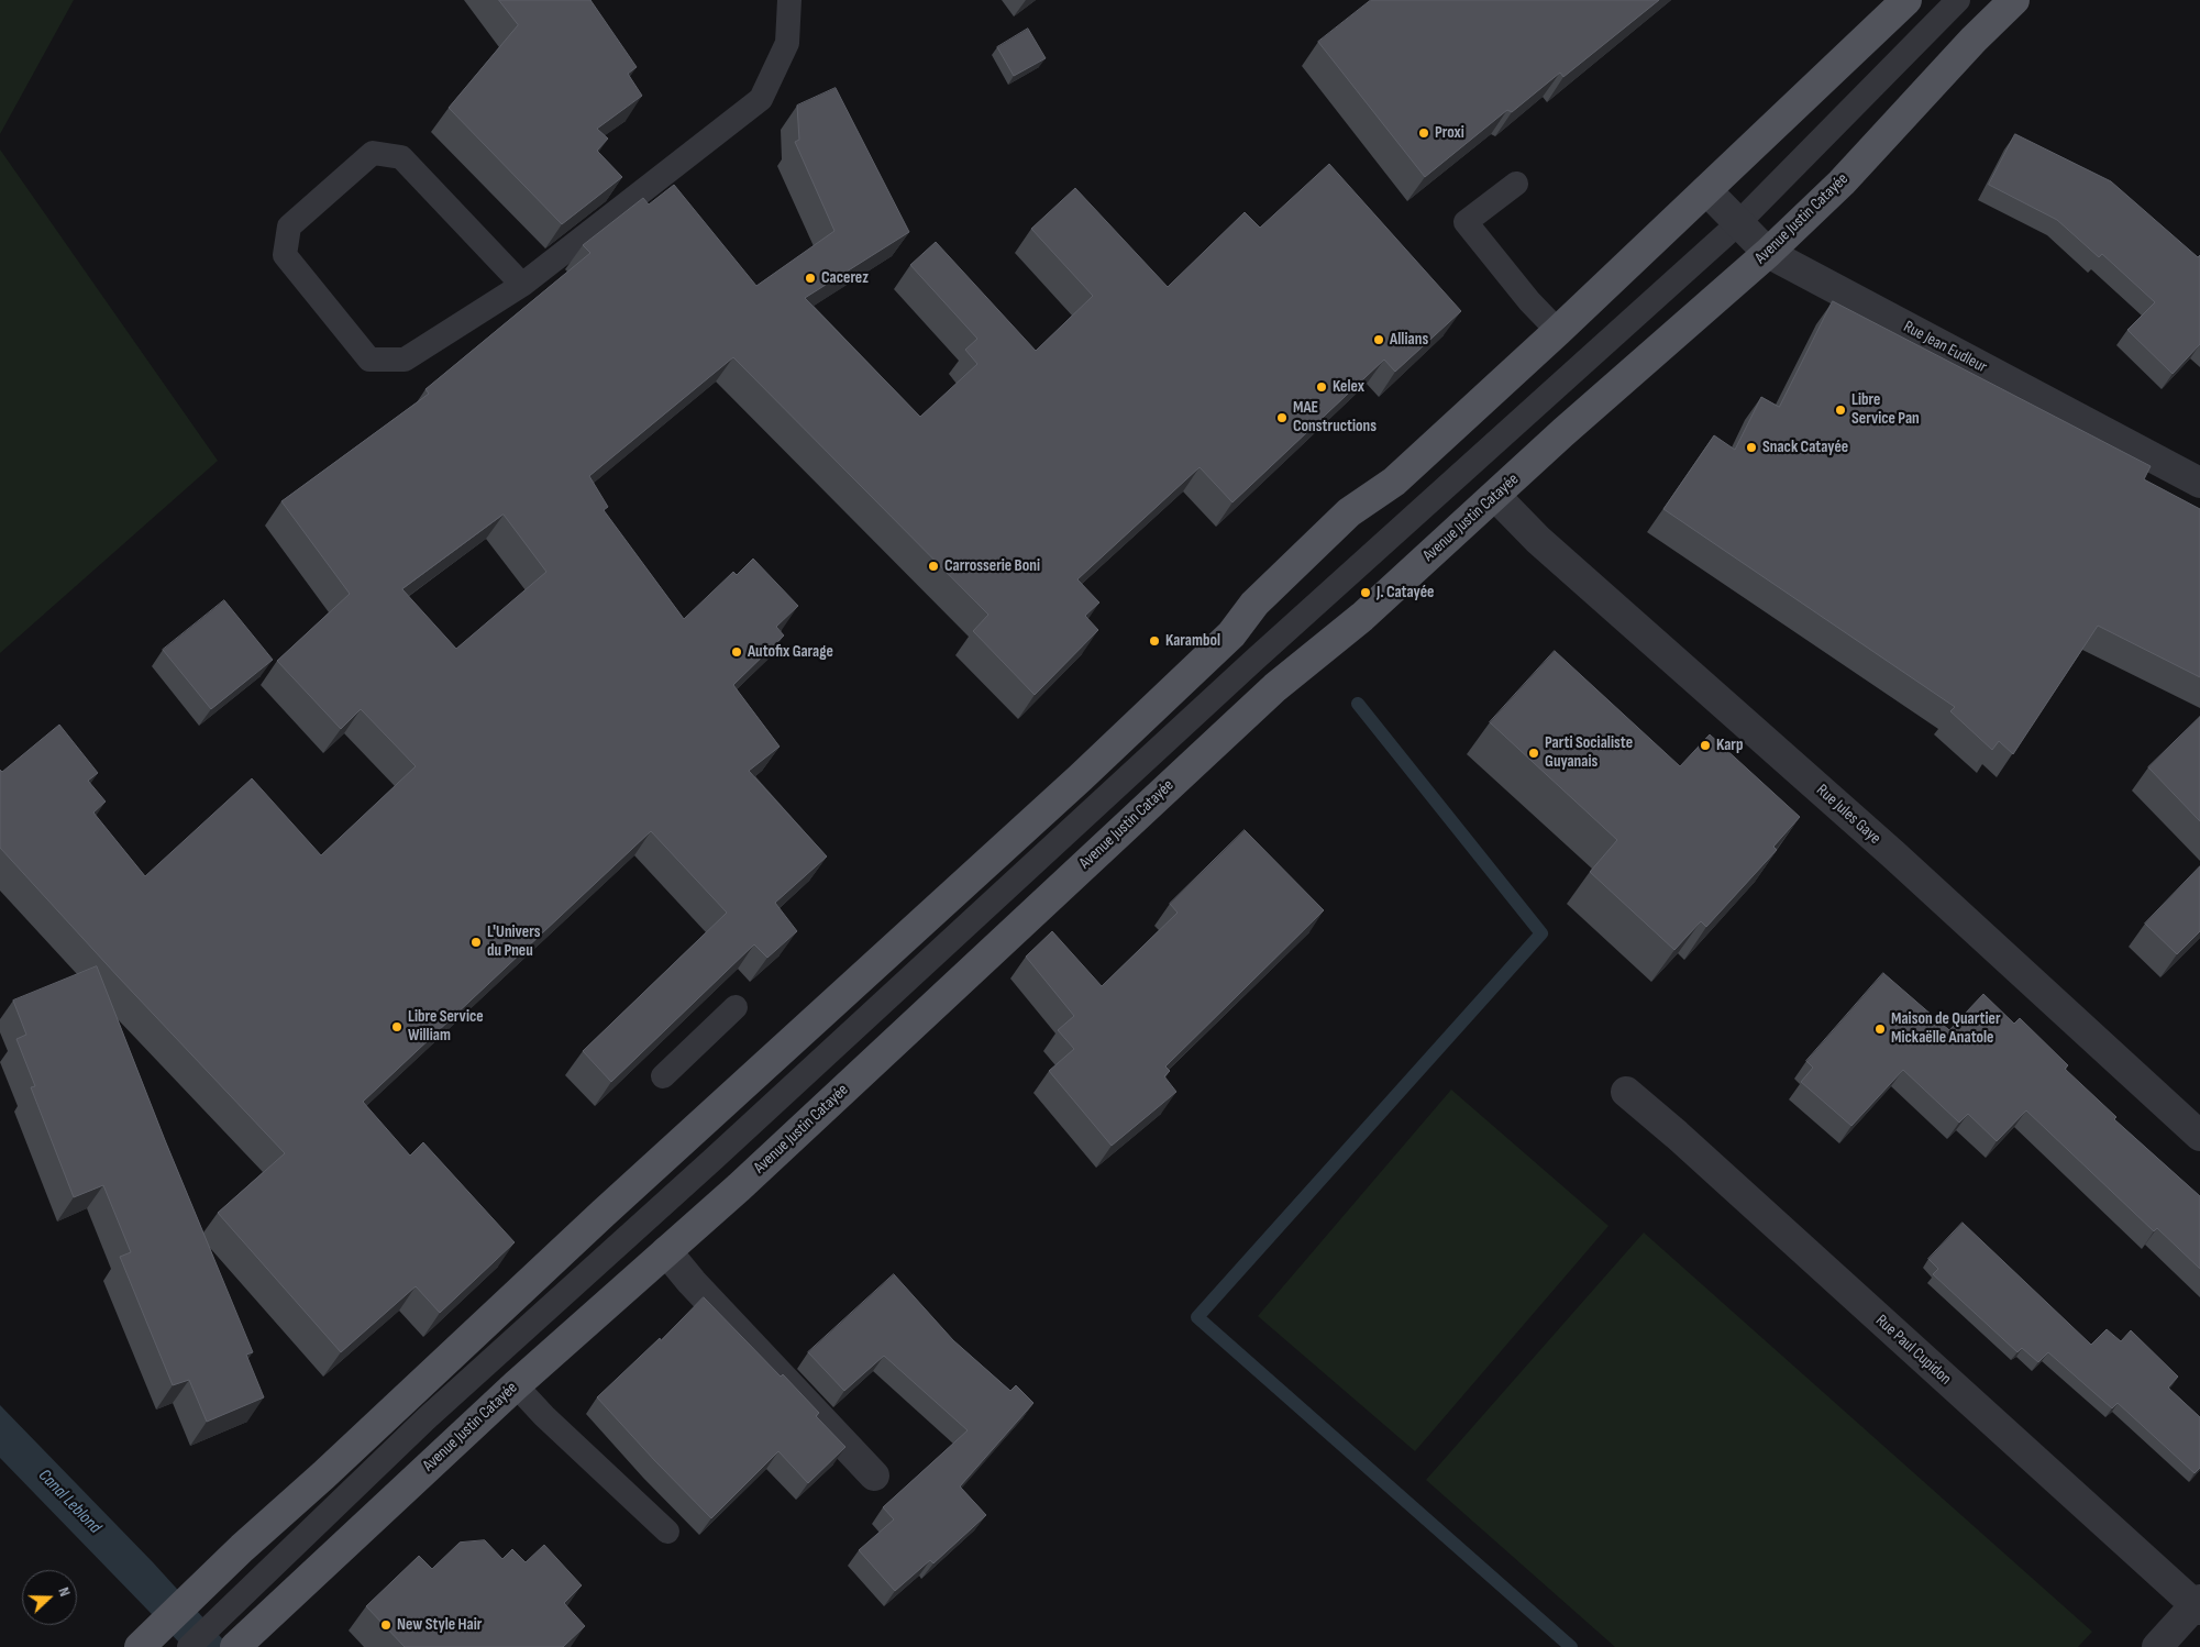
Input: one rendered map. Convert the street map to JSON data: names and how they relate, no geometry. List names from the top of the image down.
{
  "streets": {
    "main road": ["Avenue Justin Catayée"],
    "street": ["Rue Jean Eudleur", "Rue Jules Gaye", "Rue Paul Cupidon"]
  },
  "crossings": [
    ["Avenue Justin Catayée", "Rue Jean Eudleur"],
    ["Avenue Justin Catayée", "Rue Jules Gaye"]
  ],
  "water": ["Canal Leblond"],
  "places": [
    "Proxi",
    "Cacerez",
    "Allians",
    "Kelex",
    "Libre Service Pan",
    "MAE Constructions",
    "Snack Catayée",
    "Carrosserie Boni",
    "J. Catayée",
    "Karambol",
    "Autofix Garage",
    "Karp",
    "Parti Socialiste Guyanais",
    "L'Univers du Pneu",
    "Libre Service William",
    "Maison de Quartier Mickaëlle Anatole",
    "New Style Hair"
  ],
  "north": "right"
}
